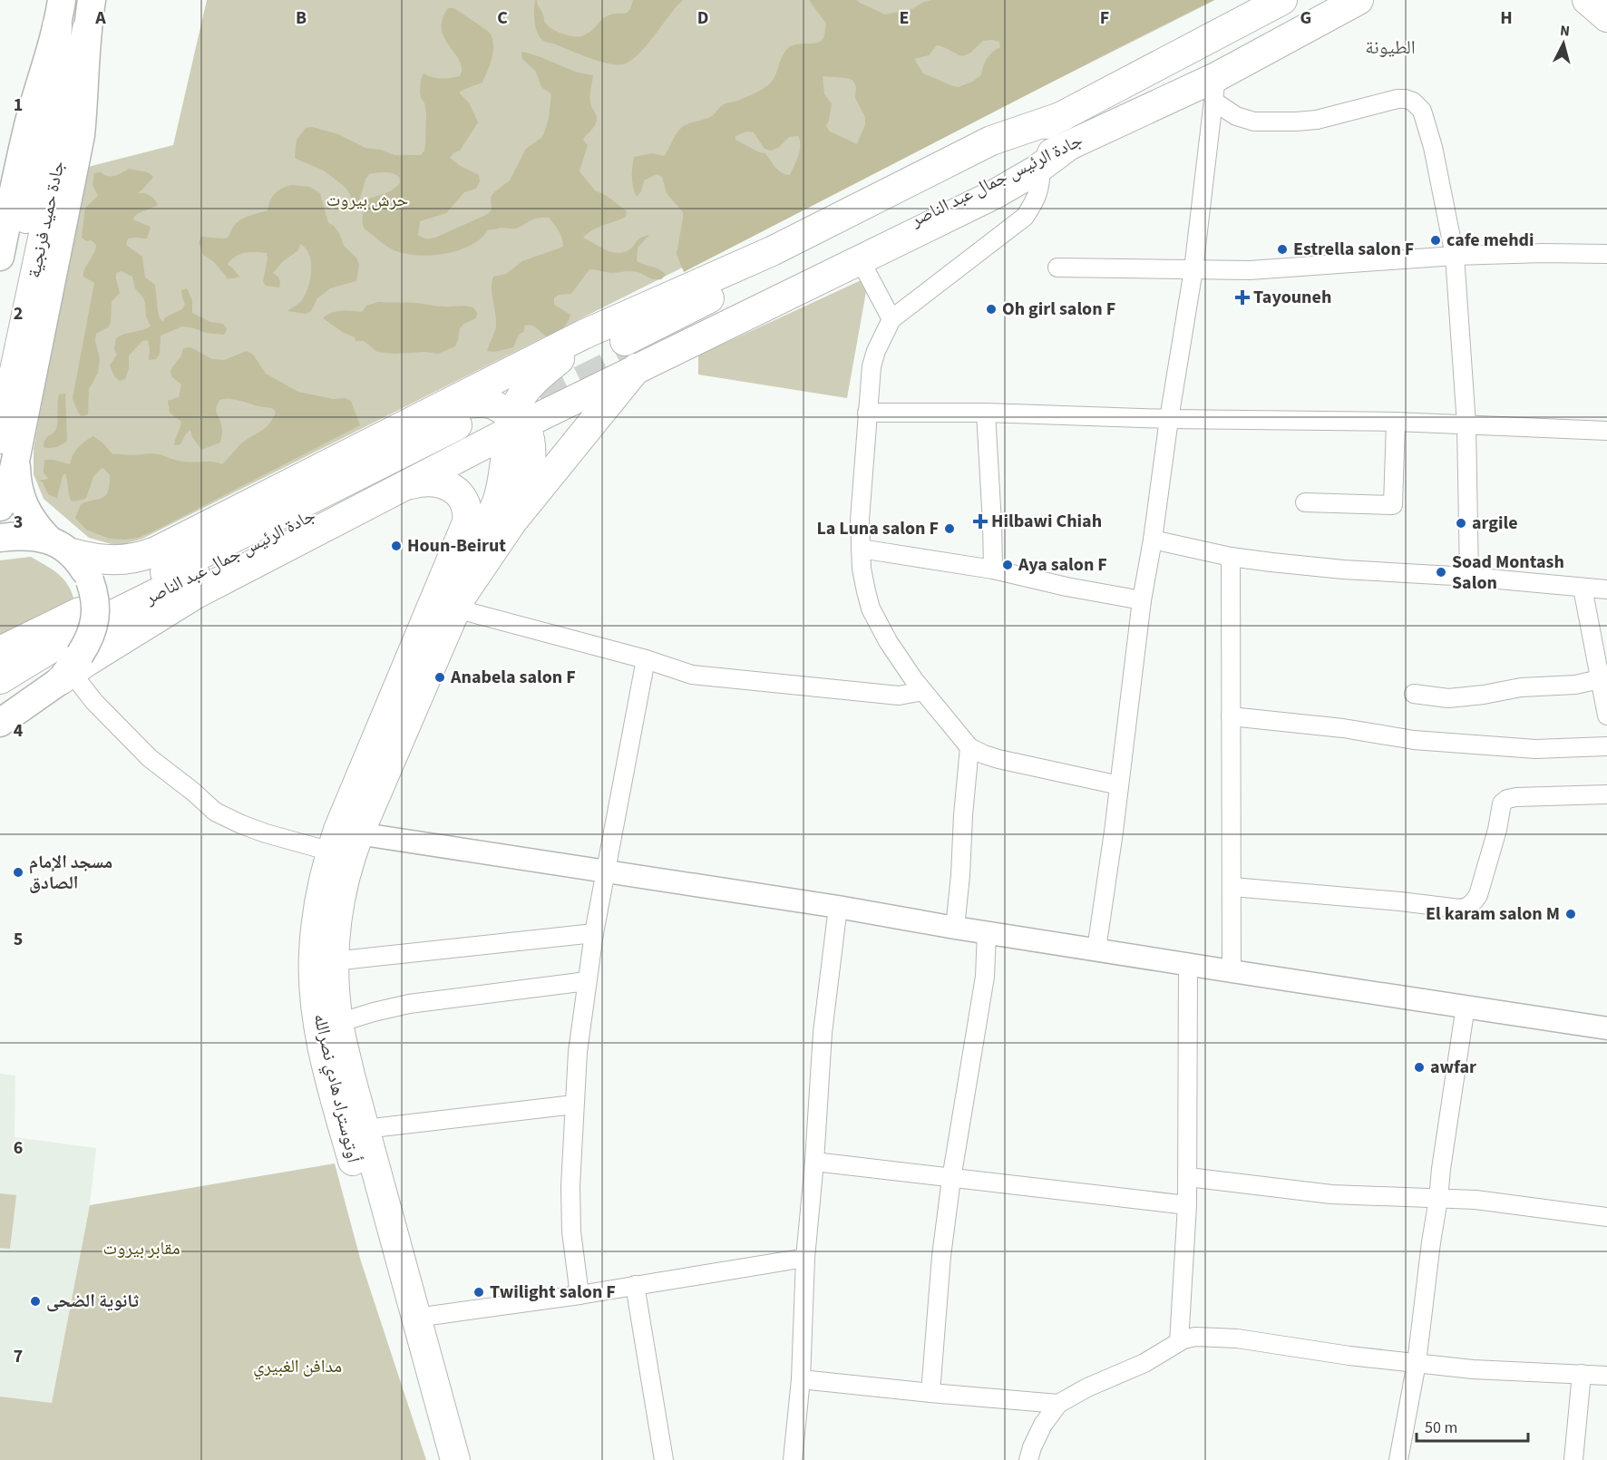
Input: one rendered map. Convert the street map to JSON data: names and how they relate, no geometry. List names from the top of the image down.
{
  "streets": {
    "highway": ["جادة الرئيس جمال عبد الناصر", "جادة حميد فرنجية", "أوتوستراد هادي نصرالله"]
  },
  "districts": ["الطيونة"],
  "parks": ["حرش بيروت", "مقابر بيروت", "مدافن الغبيري"],
  "places": {
    "other": [
      "cafe mehdi",
      "Estrella salon F",
      "Oh girl salon F",
      "argile",
      "La Luna salon F",
      "Houn-Beirut",
      "Aya salon F",
      "Soad Montash Salon",
      "Anabela salon F",
      "مسجد الإمام الصادق",
      "El karam salon M",
      "awfar",
      "Twilight salon F",
      "ثانوية الضحى"
    ],
    "health": ["Tayouneh", "Hilbawi Chiah"]
  },
  "scale_bar": "50 m",
  "north": "top",
  "grid": {
    "columns": [
      "A",
      "B",
      "C",
      "D",
      "E",
      "F",
      "G",
      "H"
    ],
    "rows": [
      "1",
      "2",
      "3",
      "4",
      "5",
      "6",
      "7"
    ]
  }
}
